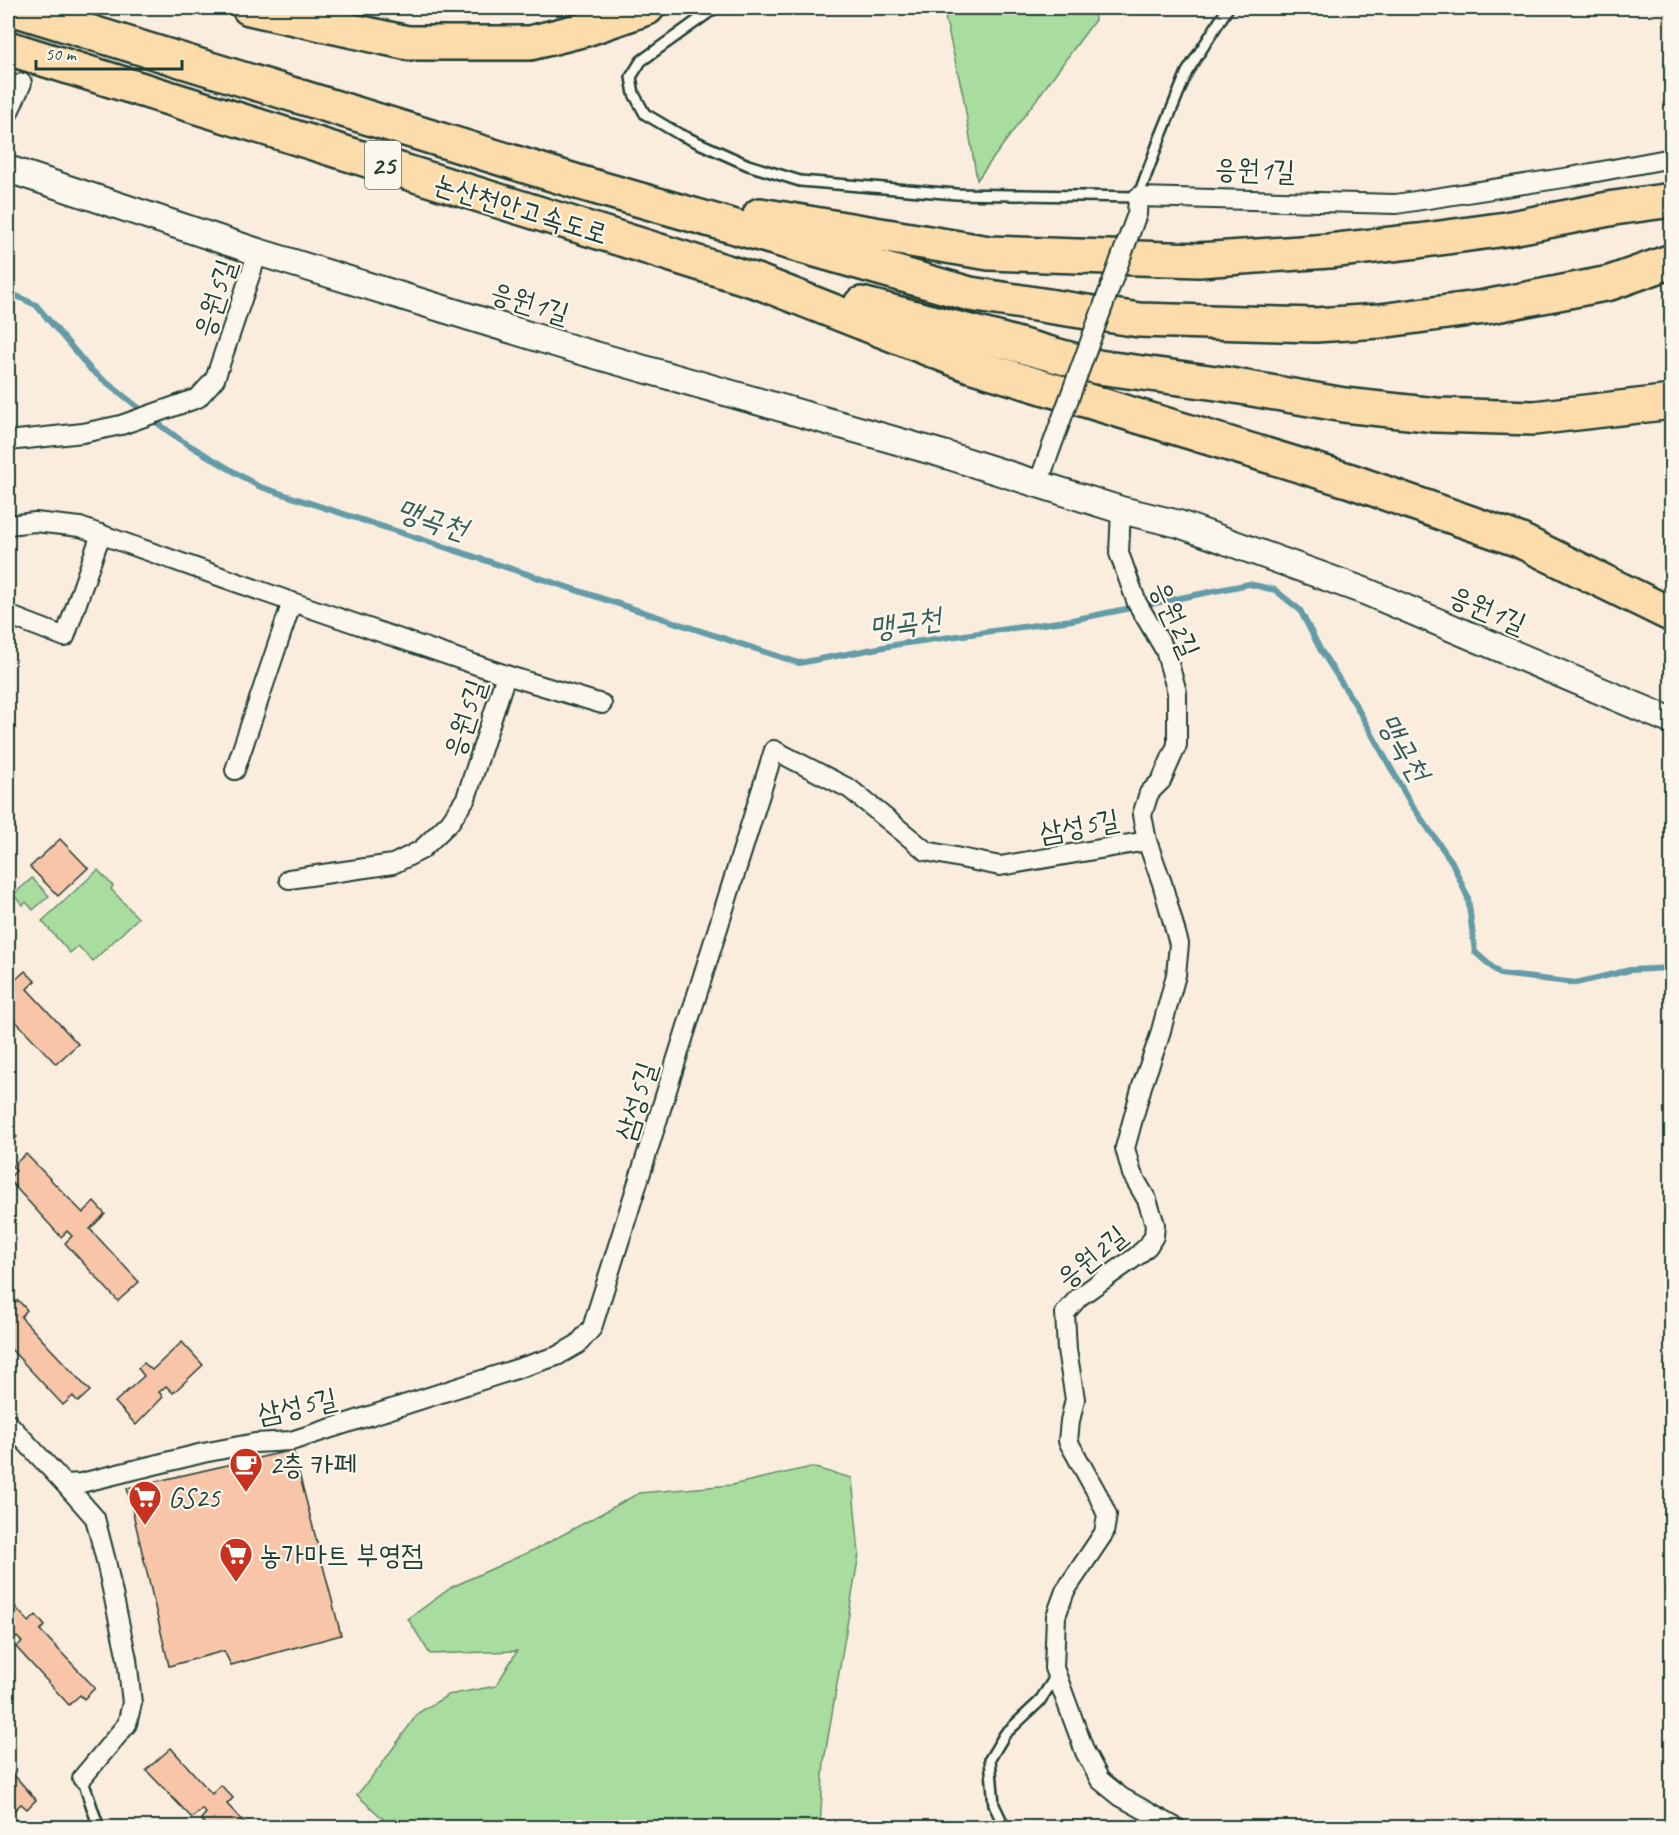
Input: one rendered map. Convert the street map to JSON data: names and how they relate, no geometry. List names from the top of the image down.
{
  "streets": {
    "highway": ["25", "논산천안고속도로"],
    "street": [
      "응원1길",
      "응원5길",
      "응원2길",
      "삼성5길"
    ]
  },
  "crossings": [
    ["응원1길", "응원5길"],
    ["응원1길", "응원2길"],
    ["응원2길", "삼성5길"]
  ],
  "water": ["맹곡천"],
  "places": {
    "cafe": ["2층 카페"],
    "supermarket": ["GS25", "농가마트 부영점"]
  },
  "scale_bar": "50 m"
}
